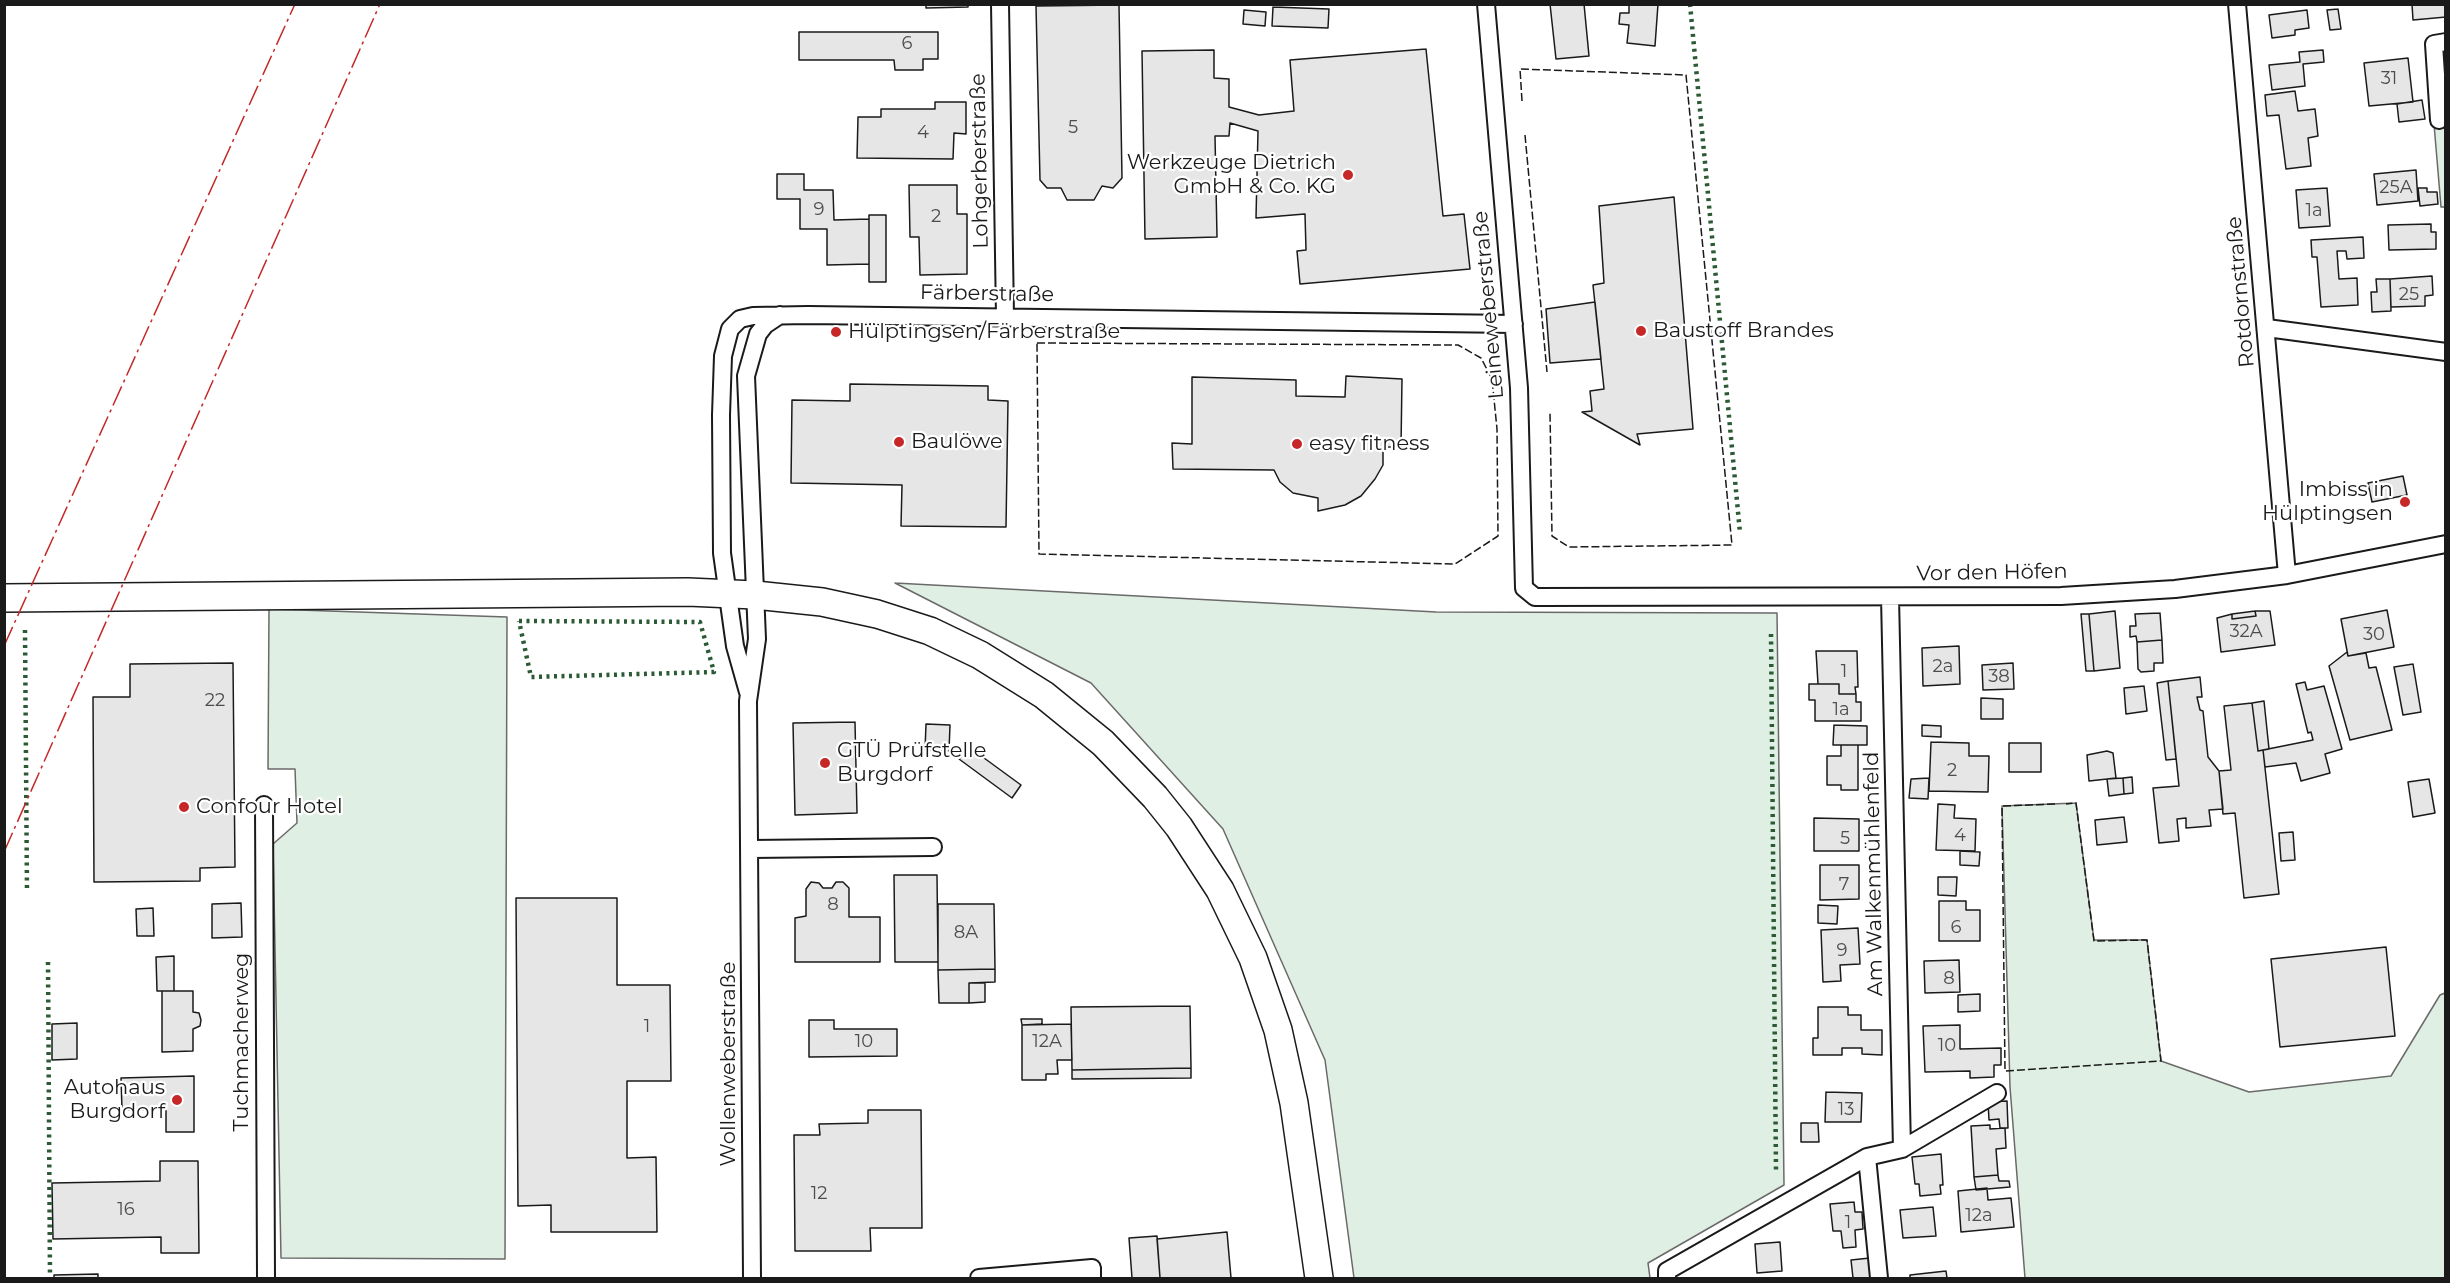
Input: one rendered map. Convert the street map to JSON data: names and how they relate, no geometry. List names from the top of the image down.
{
  "streets": {
    "street": [
      "Lohgerberstraße",
      "Rotdornstraße",
      "Färberstraße",
      "Leineweberstraße",
      "Vor den Höfen",
      "Am Walkenmühlenfeld",
      "Tuchmacherweg",
      "Wollenweberstraße"
    ]
  },
  "crossings": [
    ["Lohgerberstraße", "Färberstraße"],
    ["Rotdornstraße", "Vor den Höfen"],
    ["Färberstraße", "Leineweberstraße"],
    ["Färberstraße", "Wollenweberstraße"],
    ["Leineweberstraße", "Vor den Höfen"],
    ["Vor den Höfen", "Am Walkenmühlenfeld"]
  ],
  "places": [
    "Werkzeuge Dietrich GmbH & Co. KG",
    "Baustoff Brandes",
    "Hülptingsen/Färberstraße",
    "Baulöwe",
    "easy fitness",
    "Imbiss in Hülptingsen",
    "GTÜ Prüfstelle Burgdorf",
    "Confour Hotel",
    "Autohaus Burgdorf"
  ],
  "house_numbers": [
    "6",
    "31",
    "5",
    "4",
    "25A",
    "9",
    "1a",
    "2",
    "25",
    "32A",
    "30",
    "2a",
    "1",
    "38",
    "22",
    "1a",
    "2",
    "4",
    "5",
    "7",
    "8",
    "6",
    "8A",
    "9",
    "8",
    "1",
    "10",
    "12A",
    "10",
    "13",
    "12",
    "16",
    "12a",
    "1"
  ]
}
